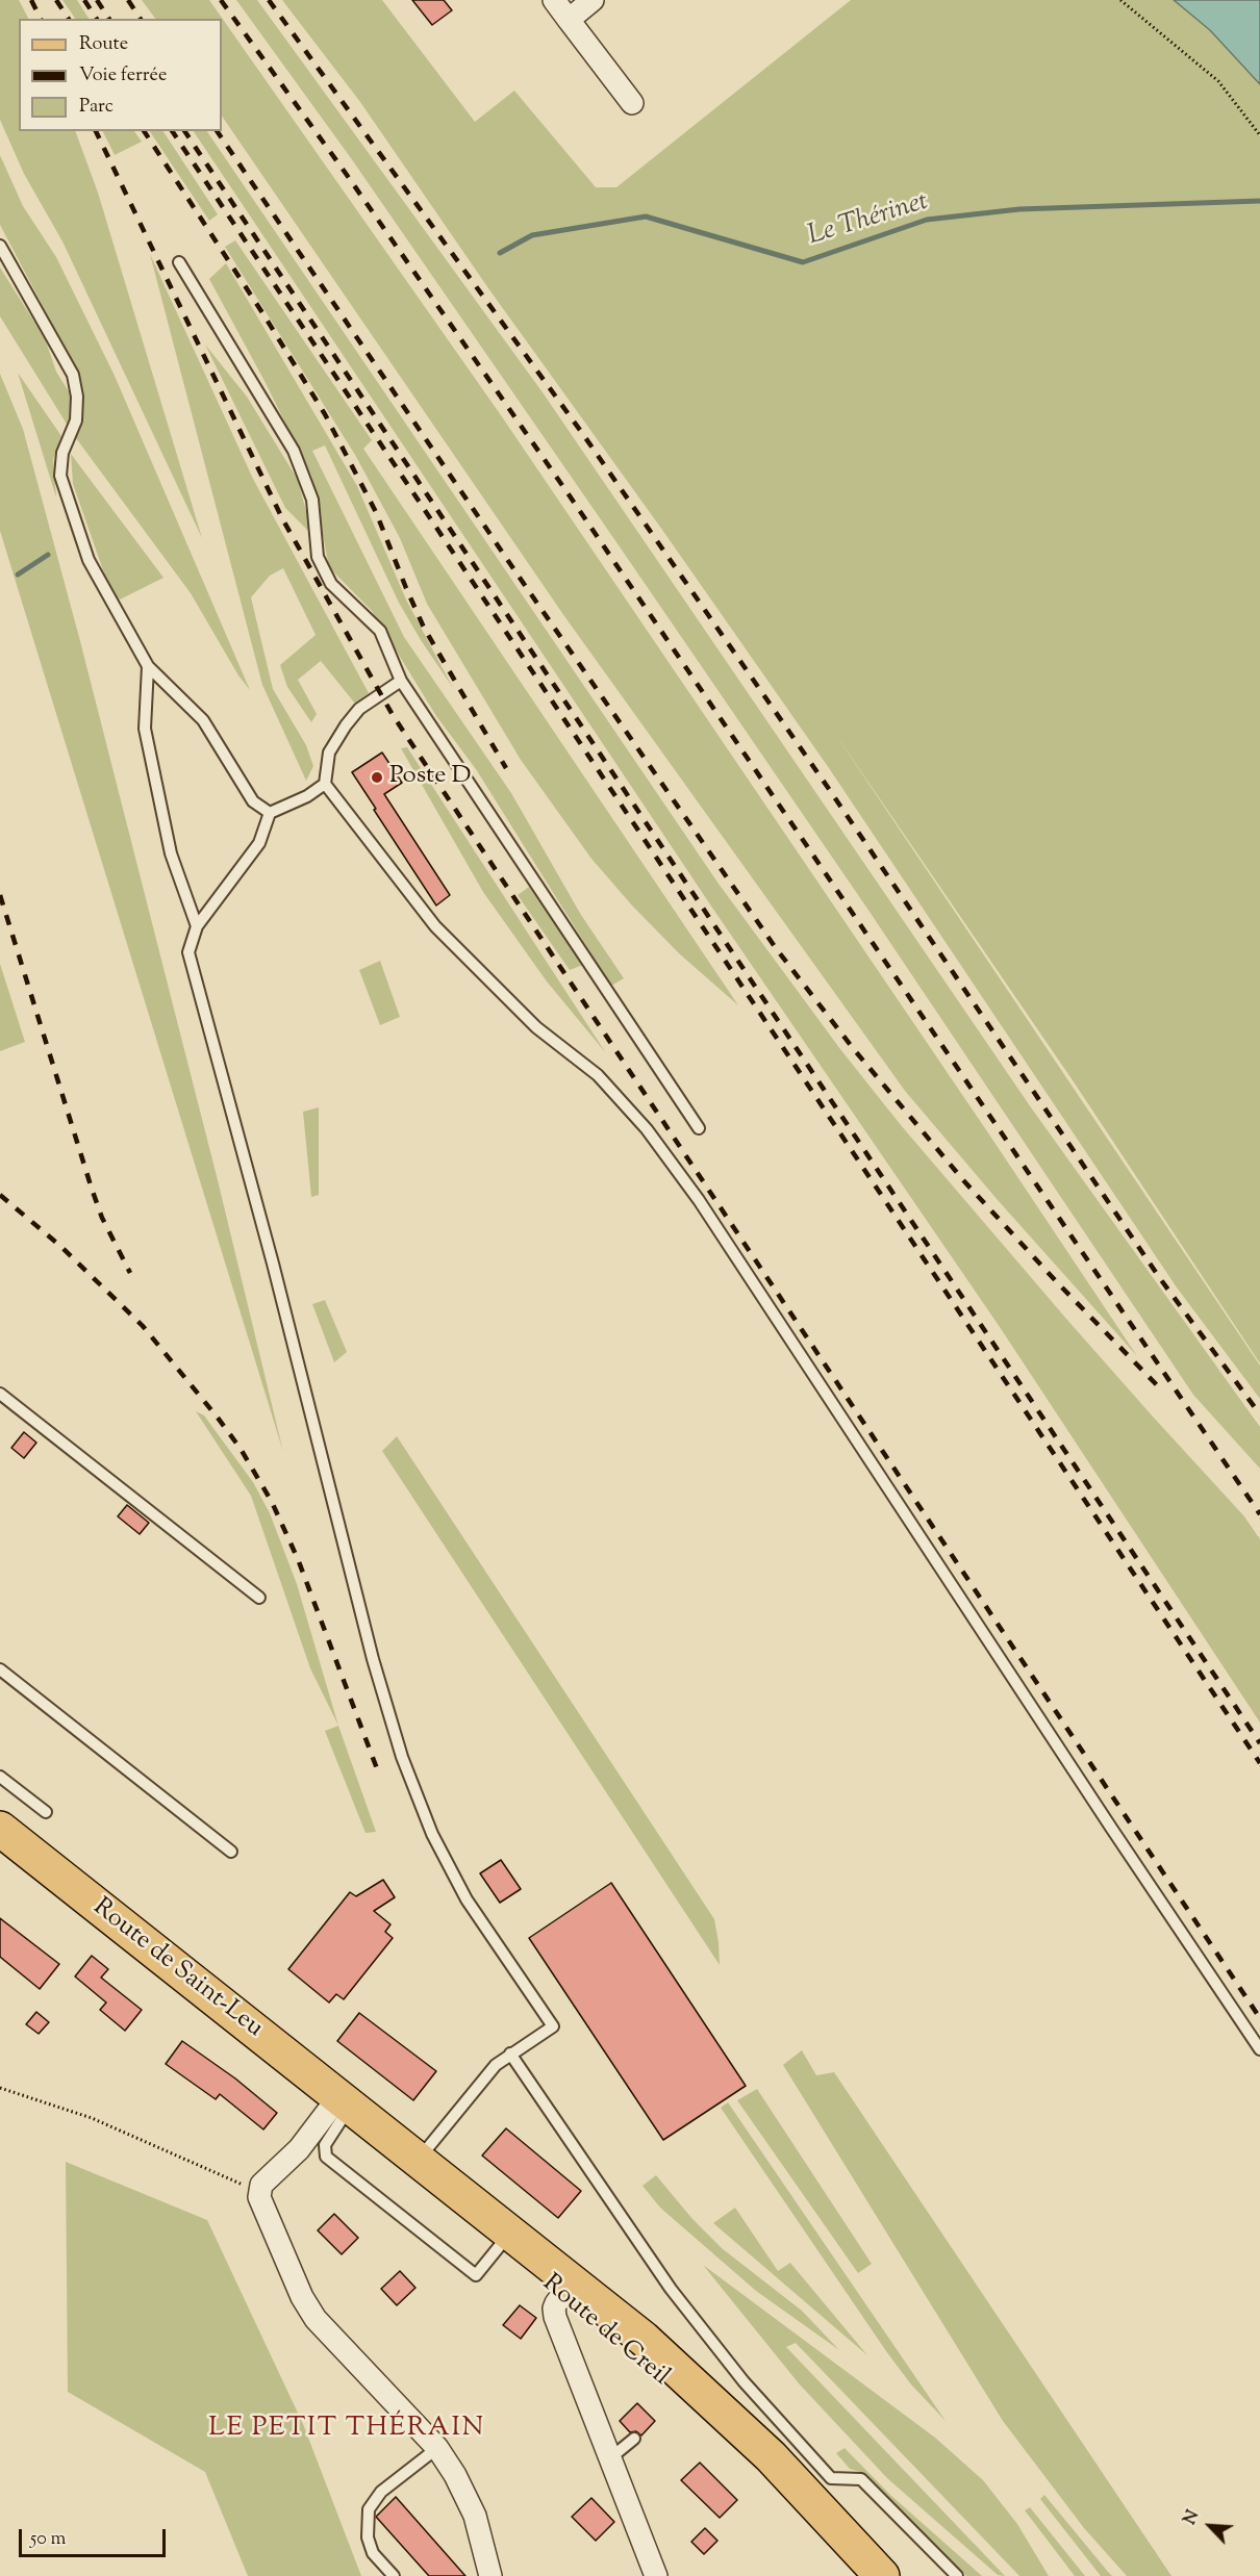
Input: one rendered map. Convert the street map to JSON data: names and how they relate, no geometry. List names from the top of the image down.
{
  "streets": {
    "main road": ["Route de Saint-Leu", "Route de Creil"]
  },
  "crossings": [
    ["Route de Saint-Leu", "Route de Creil"]
  ],
  "districts": ["LE PETIT THÉRAIN"],
  "water": ["Le Thérinet"],
  "places": ["Poste D"],
  "legend": ["Route", "Voie ferrée", "Parc"],
  "scale_bar": "50 m",
  "north": "top left"
}
